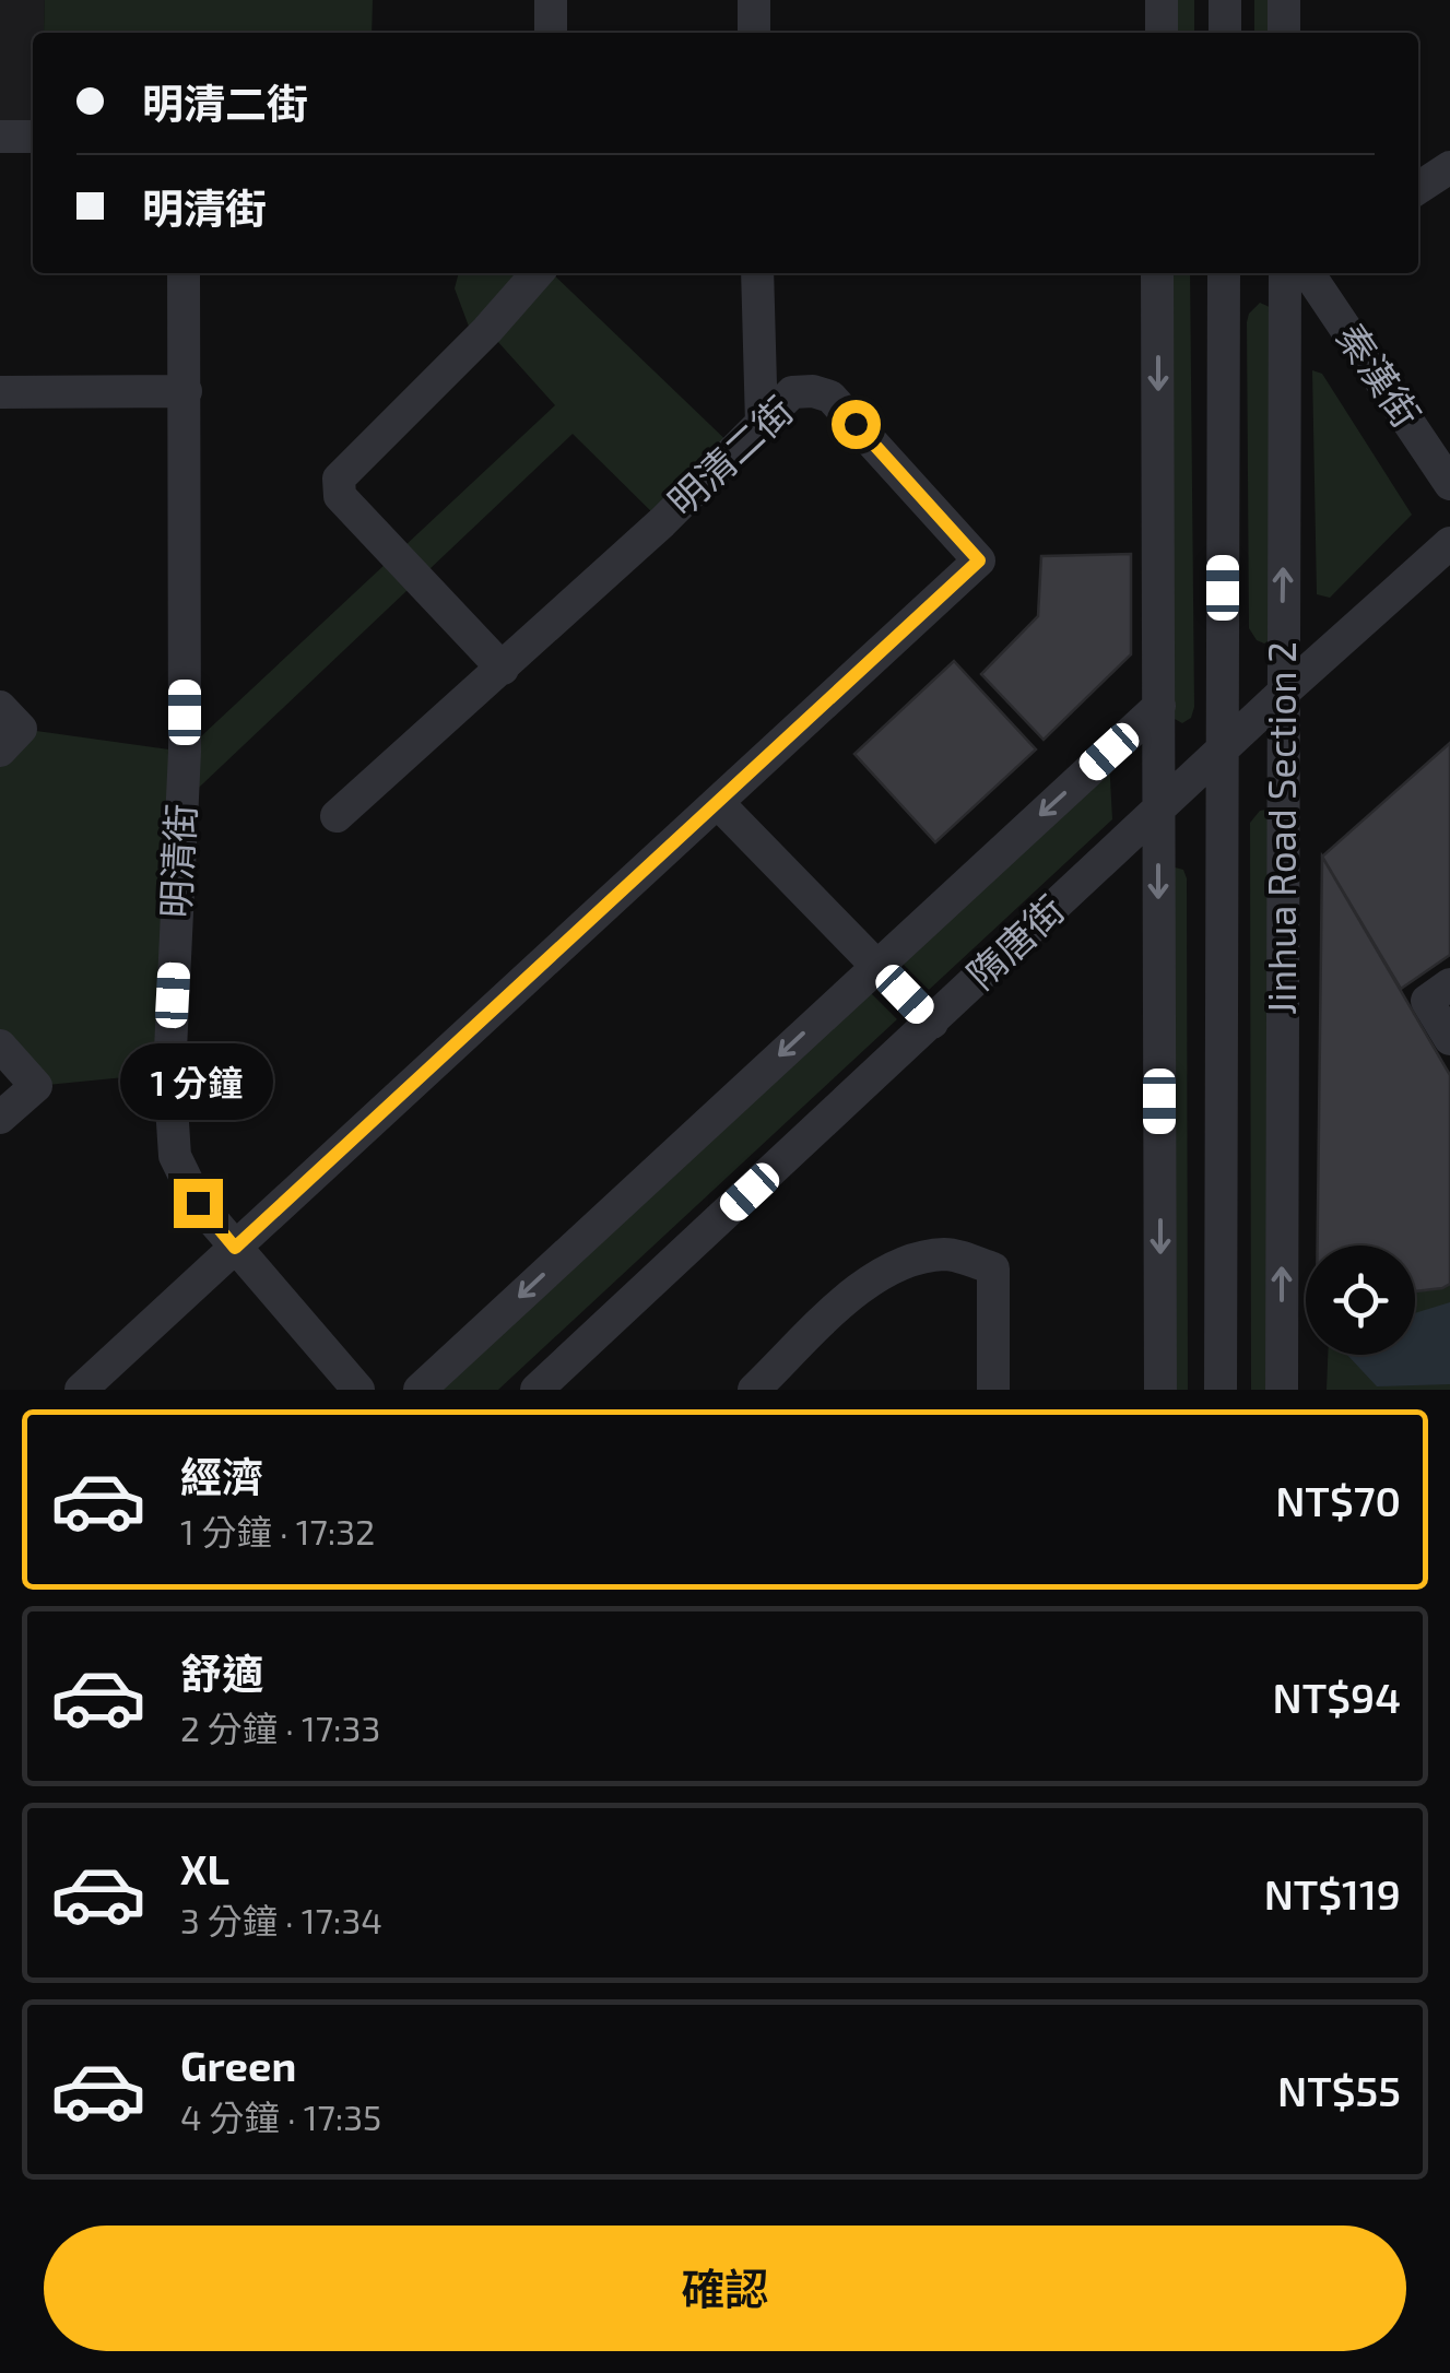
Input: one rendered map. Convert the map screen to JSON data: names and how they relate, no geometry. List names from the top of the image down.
{
  "streets": {
    "street": [
      "秦漢街",
      "明清二街",
      "Jinhua Road Section 2",
      "明清街",
      "隋唐街"
    ]
  },
  "crossings": [
    ["明清二街", "明清街"],
    ["Jinhua Road Section 2", "隋唐街"]
  ],
  "page": {
    "banner": ["明清二街", "明清街"],
    "bubble": "1 分鐘",
    "list": [
      {
        "name": "經濟",
        "note": "1 分鐘 · 17:32",
        "value": "NT$70"
      },
      {
        "name": "舒適",
        "note": "2 分鐘 · 17:33",
        "value": "NT$94"
      },
      {
        "name": "XL",
        "note": "3 分鐘 · 17:34",
        "value": "NT$119"
      },
      {
        "name": "Green",
        "note": "4 分鐘 · 17:35",
        "value": "NT$55"
      }
    ],
    "buttons": "確認"
  }
}
